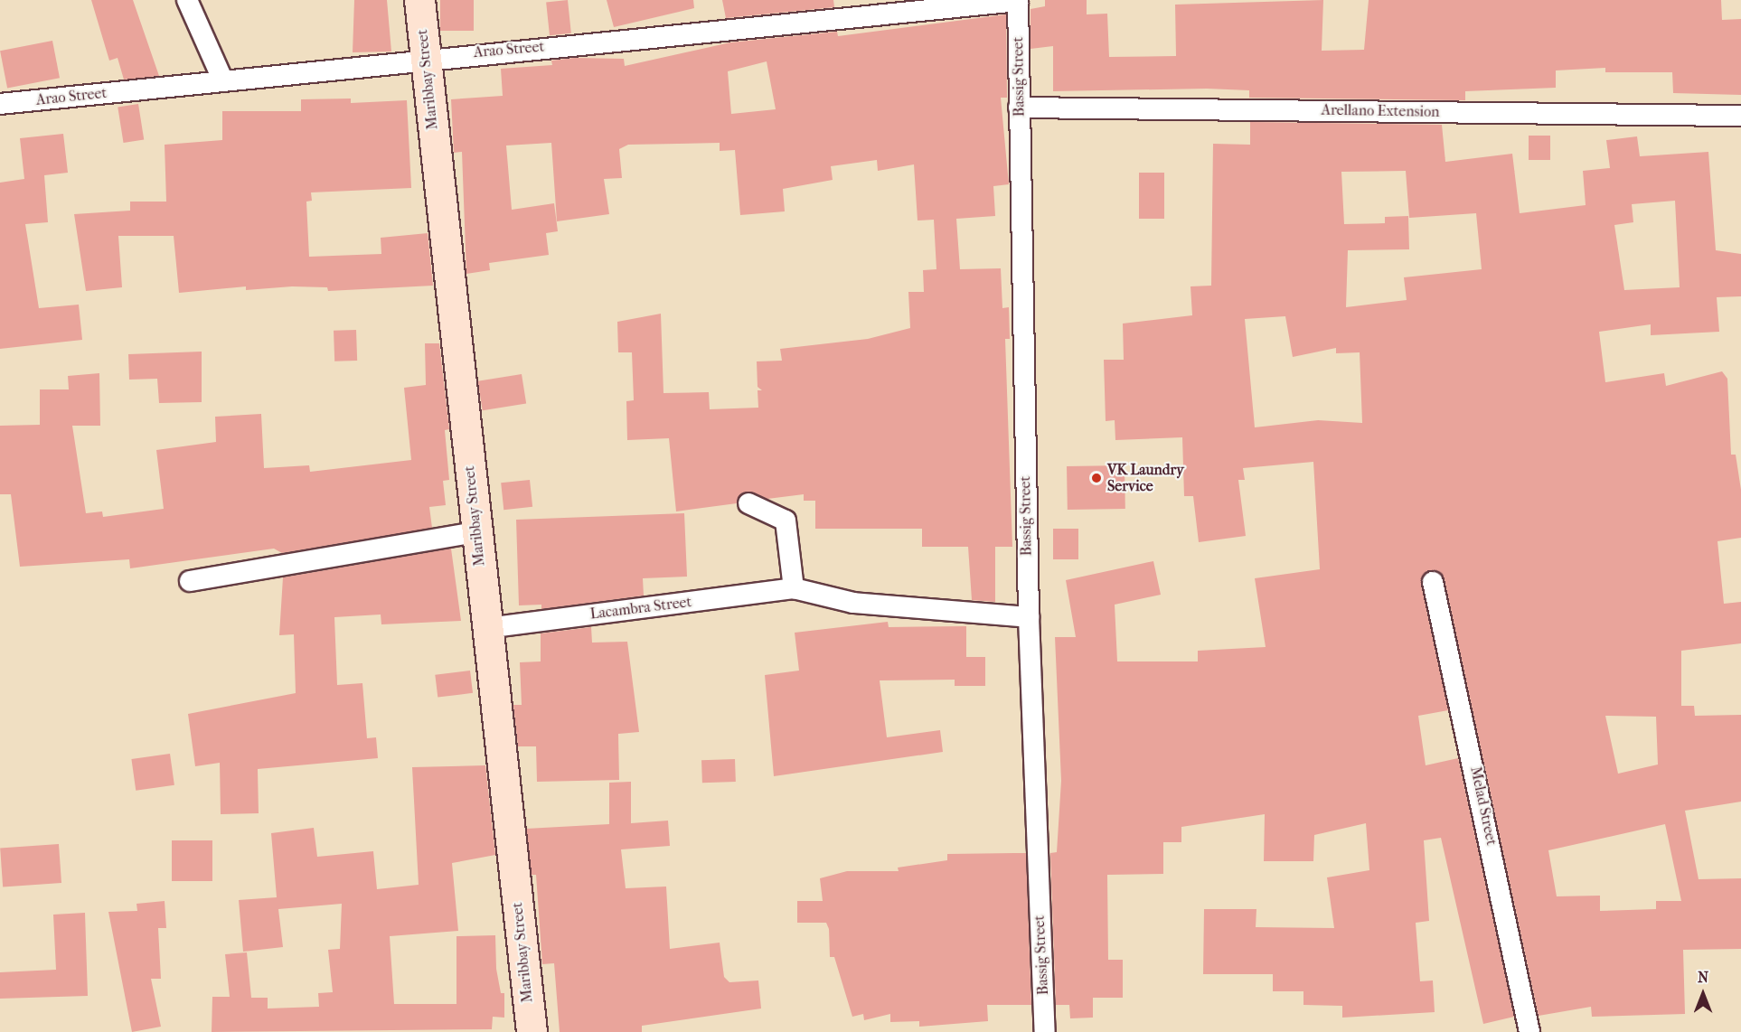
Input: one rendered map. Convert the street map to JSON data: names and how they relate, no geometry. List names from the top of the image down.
{
  "streets": {
    "street": [
      "Arao Street",
      "Bassig Street",
      "Maribbay Street",
      "Arellano Extension",
      "Lacambra Street",
      "Melad Street"
    ]
  },
  "crossings": [
    ["Arao Street", "Bassig Street"],
    ["Arao Street", "Maribbay Street"],
    ["Bassig Street", "Arellano Extension"],
    ["Bassig Street", "Lacambra Street"],
    ["Maribbay Street", "Lacambra Street"]
  ],
  "places": ["VK Laundry Service"],
  "north": "top"
}
